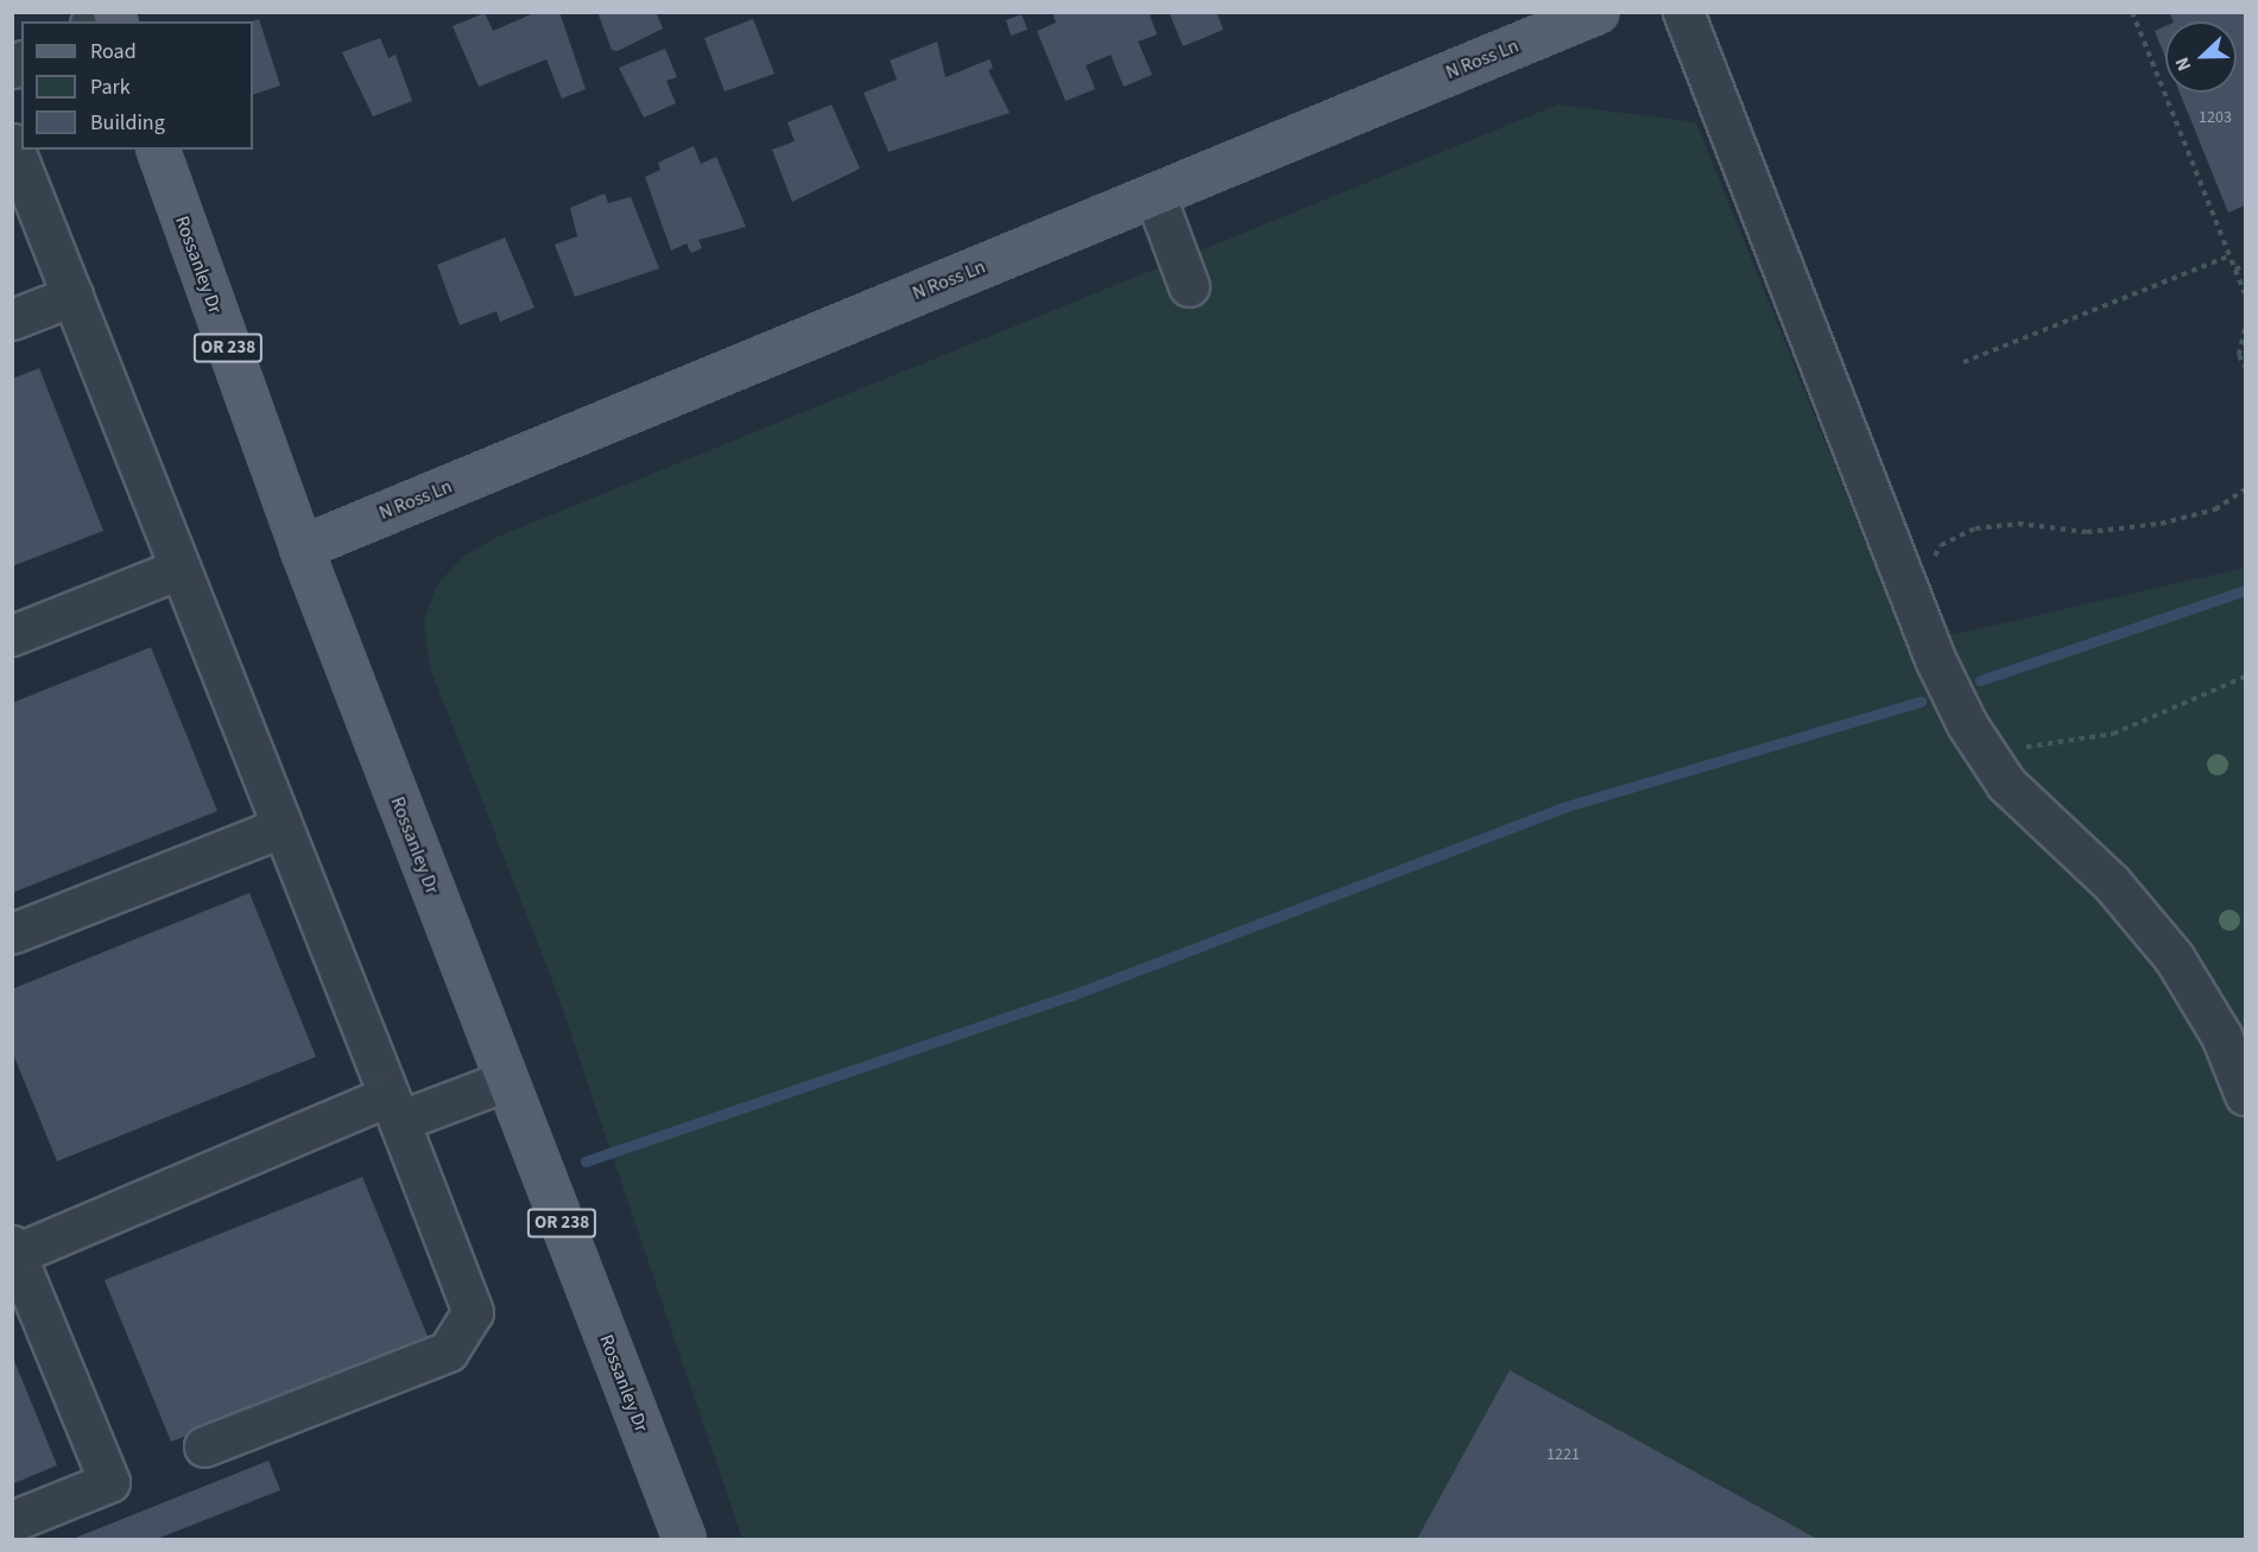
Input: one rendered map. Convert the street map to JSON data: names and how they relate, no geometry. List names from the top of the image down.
{
  "streets": {
    "main road": ["N Ross Ln", "Rossanley Dr", "OR 238"]
  },
  "crossings": [
    ["N Ross Ln", "Rossanley Dr"]
  ],
  "house_numbers": ["1203", "1221"],
  "legend": ["Road", "Park", "Building"],
  "north": "left"
}
